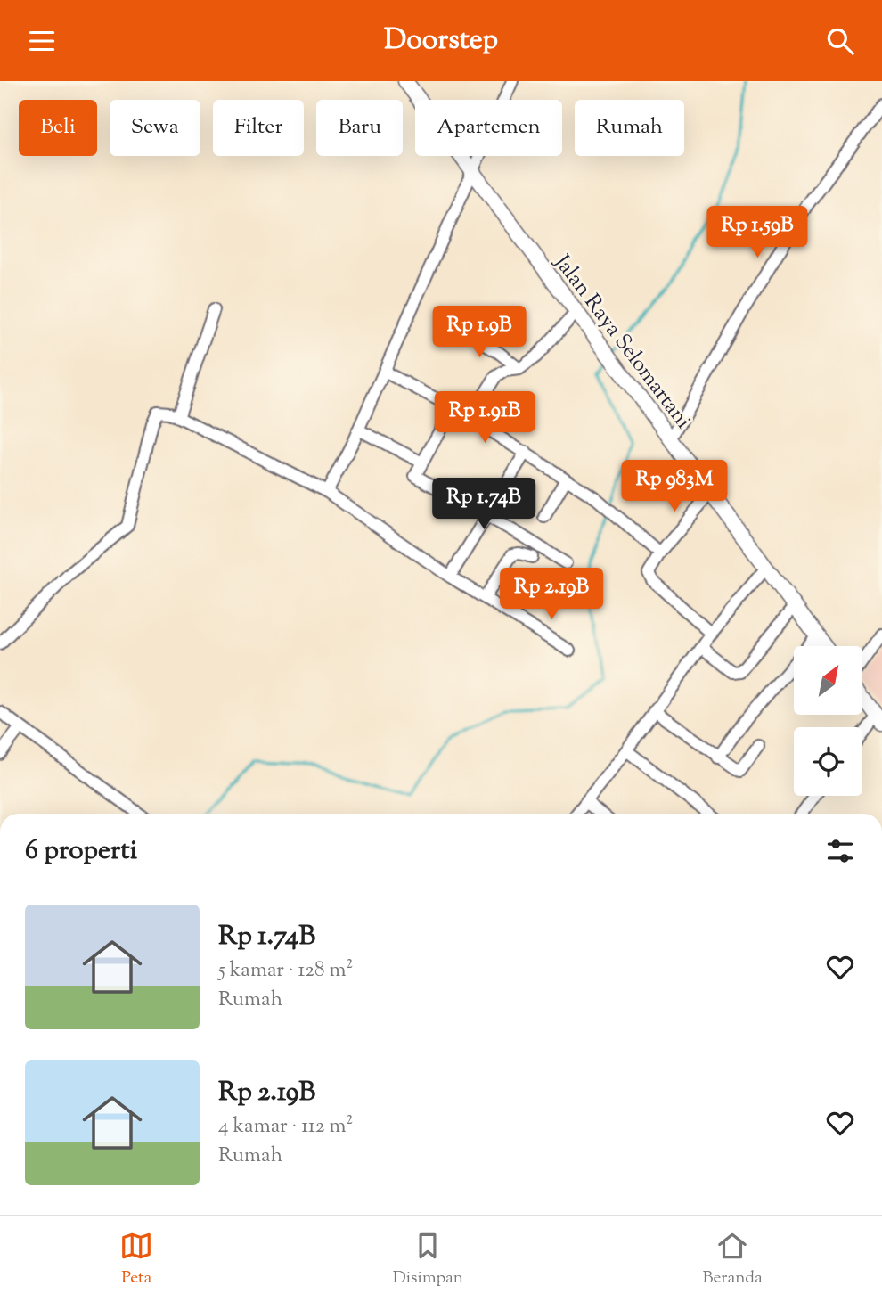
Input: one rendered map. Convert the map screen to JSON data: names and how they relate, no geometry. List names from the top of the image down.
{
  "streets": {
    "main road": ["Jalan Raya Selomartani"]
  },
  "north": "top right",
  "page": {
    "header": "Doorstep",
    "chip": [
      "Beli",
      "Sewa",
      "Filter",
      "Baru",
      "Apartemen",
      "Rumah"
    ],
    "price": [
      "Rp 1.59B",
      "Rp 1.9B",
      "Rp 1.91B",
      "Rp 983M",
      "Rp 1.74B",
      "Rp 2.19B"
    ],
    "heading": "6 properti",
    "list": [
      {
        "name": "Rp 1.74B",
        "note": "5 kamar · 128 m² · Rumah"
      },
      {
        "name": "Rp 2.19B",
        "note": "4 kamar · 112 m² · Rumah"
      }
    ],
    "tabs": ["Peta", "Disimpan", "Beranda"]
  }
}
